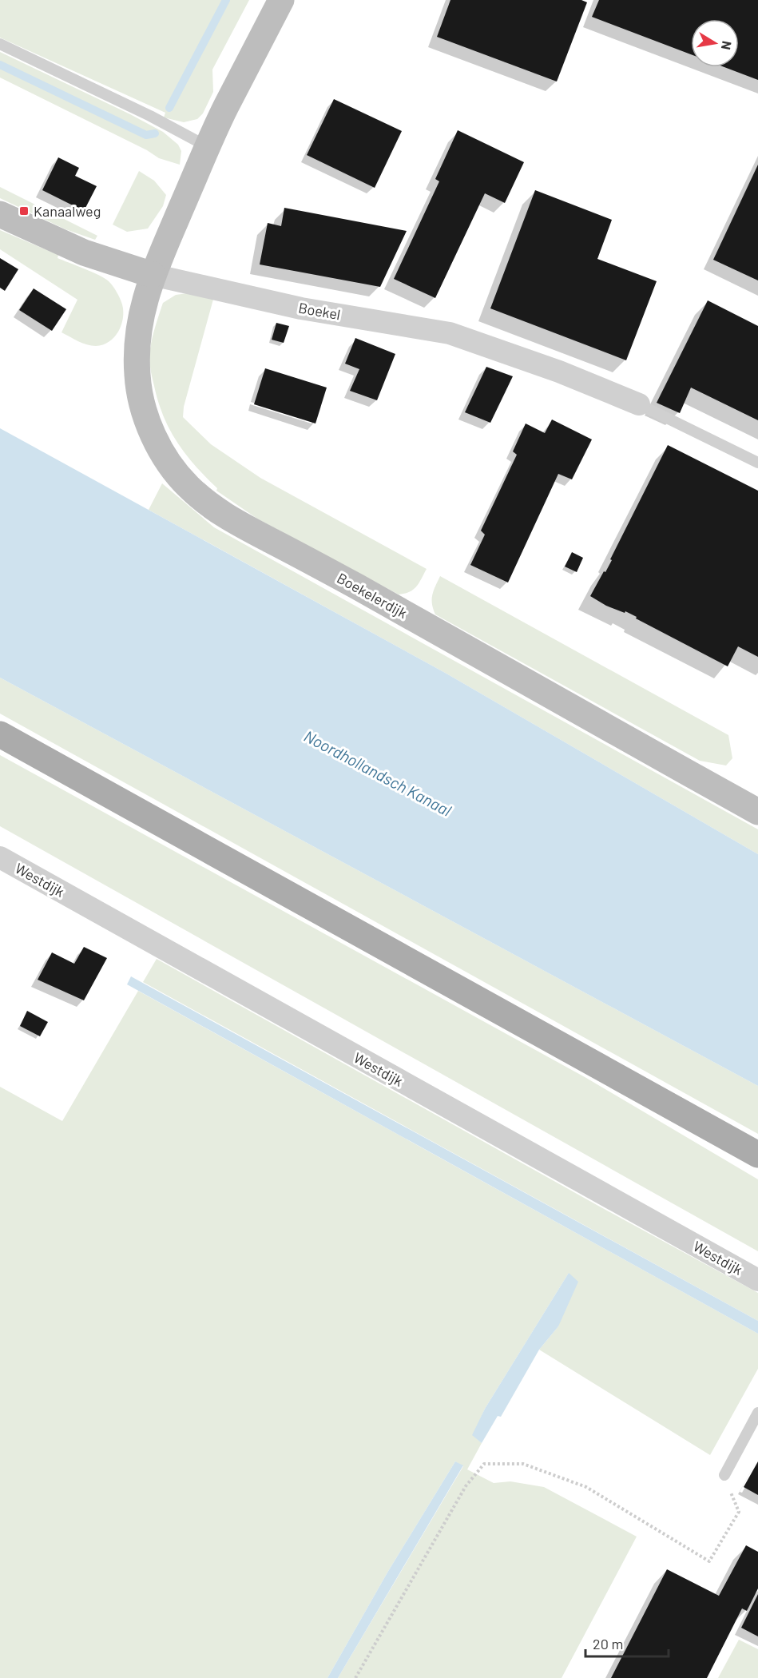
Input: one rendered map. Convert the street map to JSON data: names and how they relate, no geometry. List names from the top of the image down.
{
  "streets": {
    "street": ["Boekel", "Boekelerdijk", "Westdijk"]
  },
  "crossings": [
    ["Boekel", "Boekelerdijk"]
  ],
  "water": ["Noordhollandsch Kanaal"],
  "places": {
    "transit": ["Kanaalweg"]
  },
  "scale_bar": "20 m",
  "north": "right"
}
